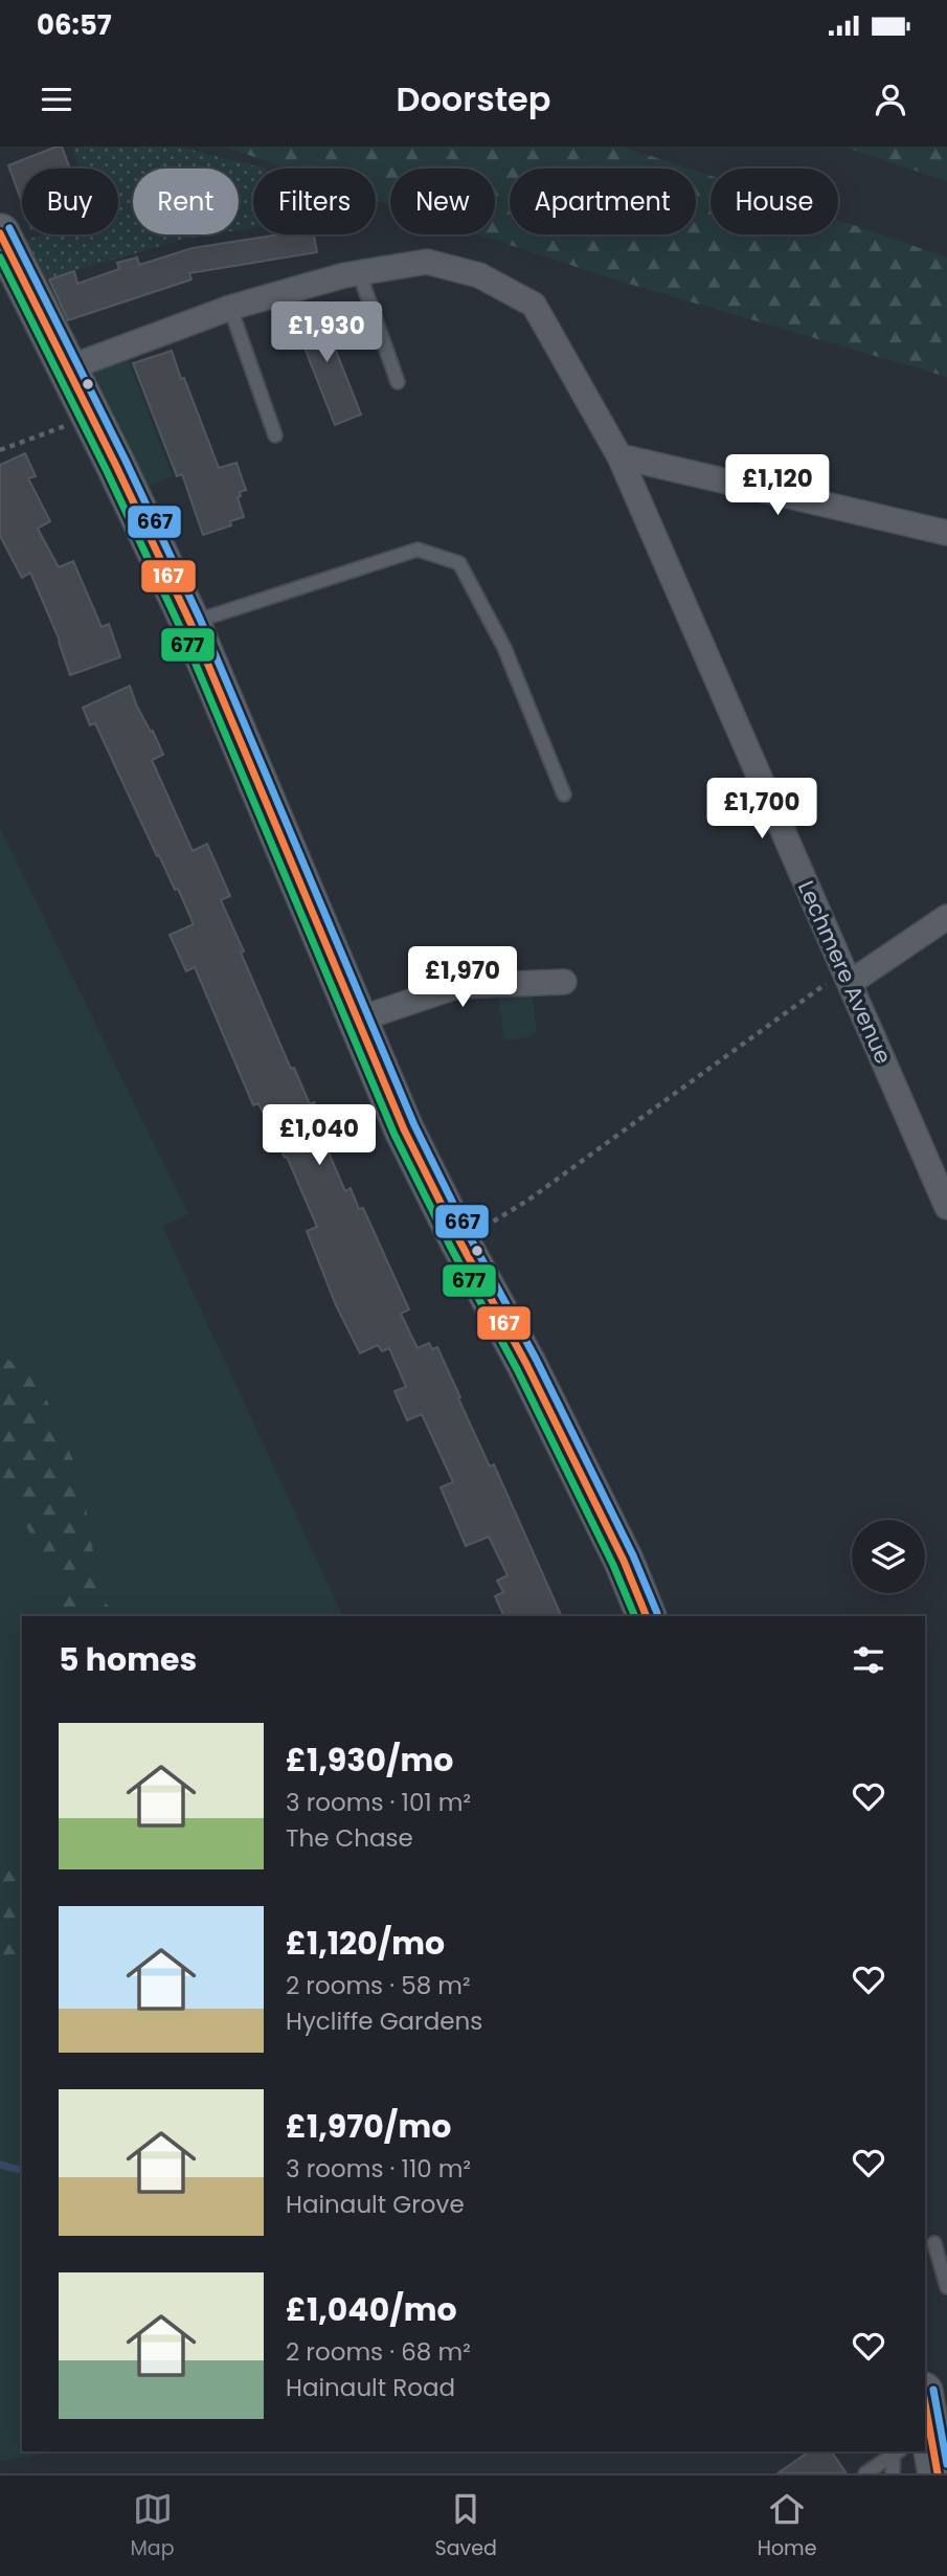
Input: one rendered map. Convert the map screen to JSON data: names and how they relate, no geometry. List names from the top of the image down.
{
  "streets": {
    "street": ["Lechmere Avenue"]
  },
  "lines": ["transit line 667", "transit line 167", "transit line 677"],
  "page": {
    "status": "06:57",
    "header": "Doorstep",
    "chip": [
      "Buy",
      "Rent",
      "Filters",
      "New",
      "Apartment",
      "House"
    ],
    "price": [
      "£1,930",
      "£1,120",
      "£1,700",
      "£1,970",
      "£1,040"
    ],
    "heading": "5 homes",
    "list": [
      {
        "name": "£1,930/mo",
        "note": "3 rooms · 101 m² · The Chase"
      },
      {
        "name": "£1,120/mo",
        "note": "2 rooms · 58 m² · Hycliffe Gardens"
      },
      {
        "name": "£1,970/mo",
        "note": "3 rooms · 110 m² · Hainault Grove"
      },
      {
        "name": "£1,040/mo",
        "note": "2 rooms · 68 m² · Hainault Road"
      }
    ],
    "tabs": ["Map", "Saved", "Home"]
  }
}
